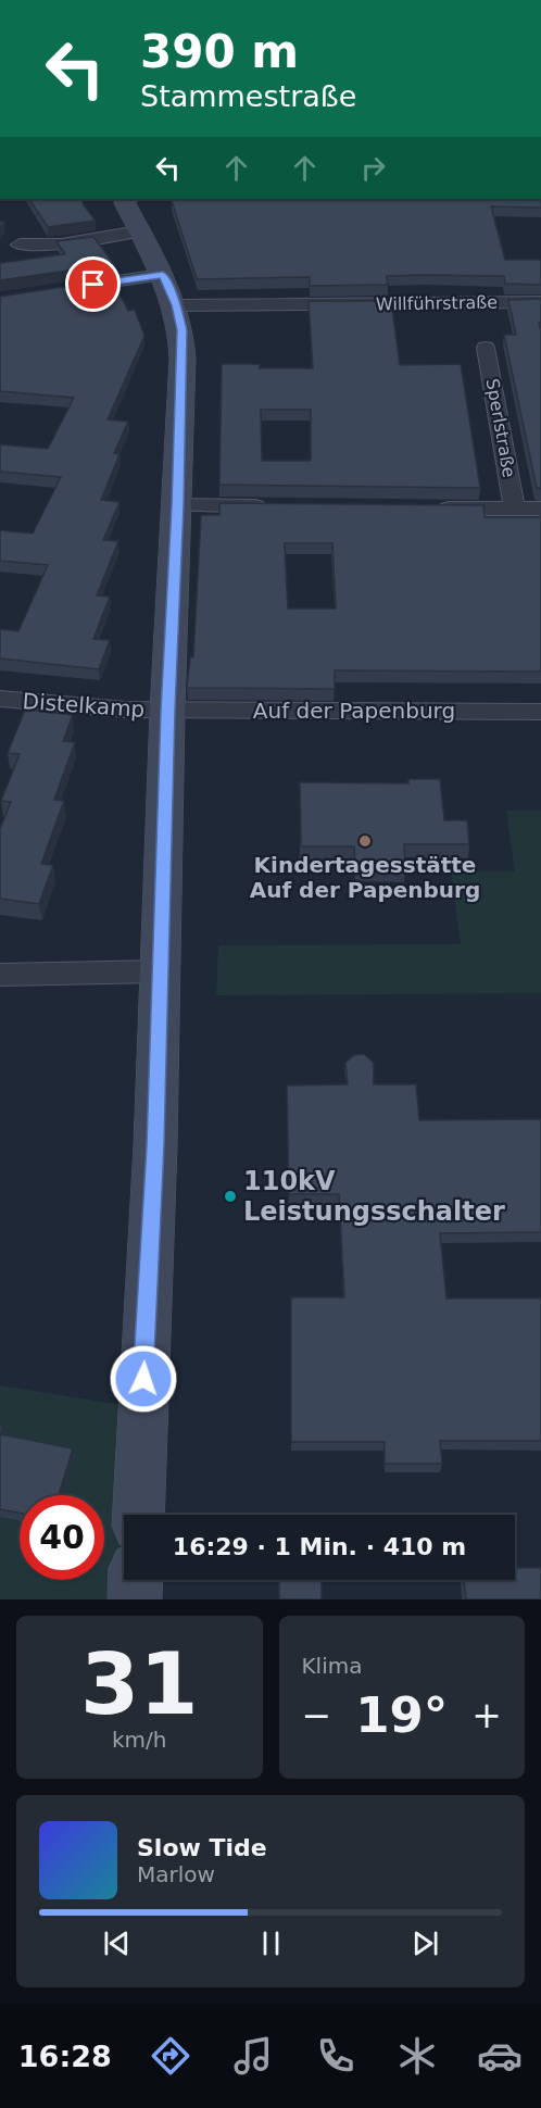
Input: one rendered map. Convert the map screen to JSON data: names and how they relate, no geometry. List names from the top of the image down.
{
  "streets": {
    "street": [
      "Willführstraße",
      "Sperlstraße",
      "Distelkamp",
      "Auf der Papenburg"
    ]
  },
  "crossings": [
    ["Distelkamp", "Auf der Papenburg"]
  ],
  "places": ["Kindertagesstätte Auf der Papenburg", "110kV Leistungsschalter"],
  "page": {
    "turn": ["390 m", "Stammestraße"],
    "limit": "40",
    "trip": "16:29 · 1 Min. · 410 m",
    "tile": [
      ["31", "km/h"],
      "Klima"
    ],
    "heat": ["−", "19°", "+"],
    "song": ["Slow Tide", "Marlow"],
    "tabs": "16:28"
  }
}
